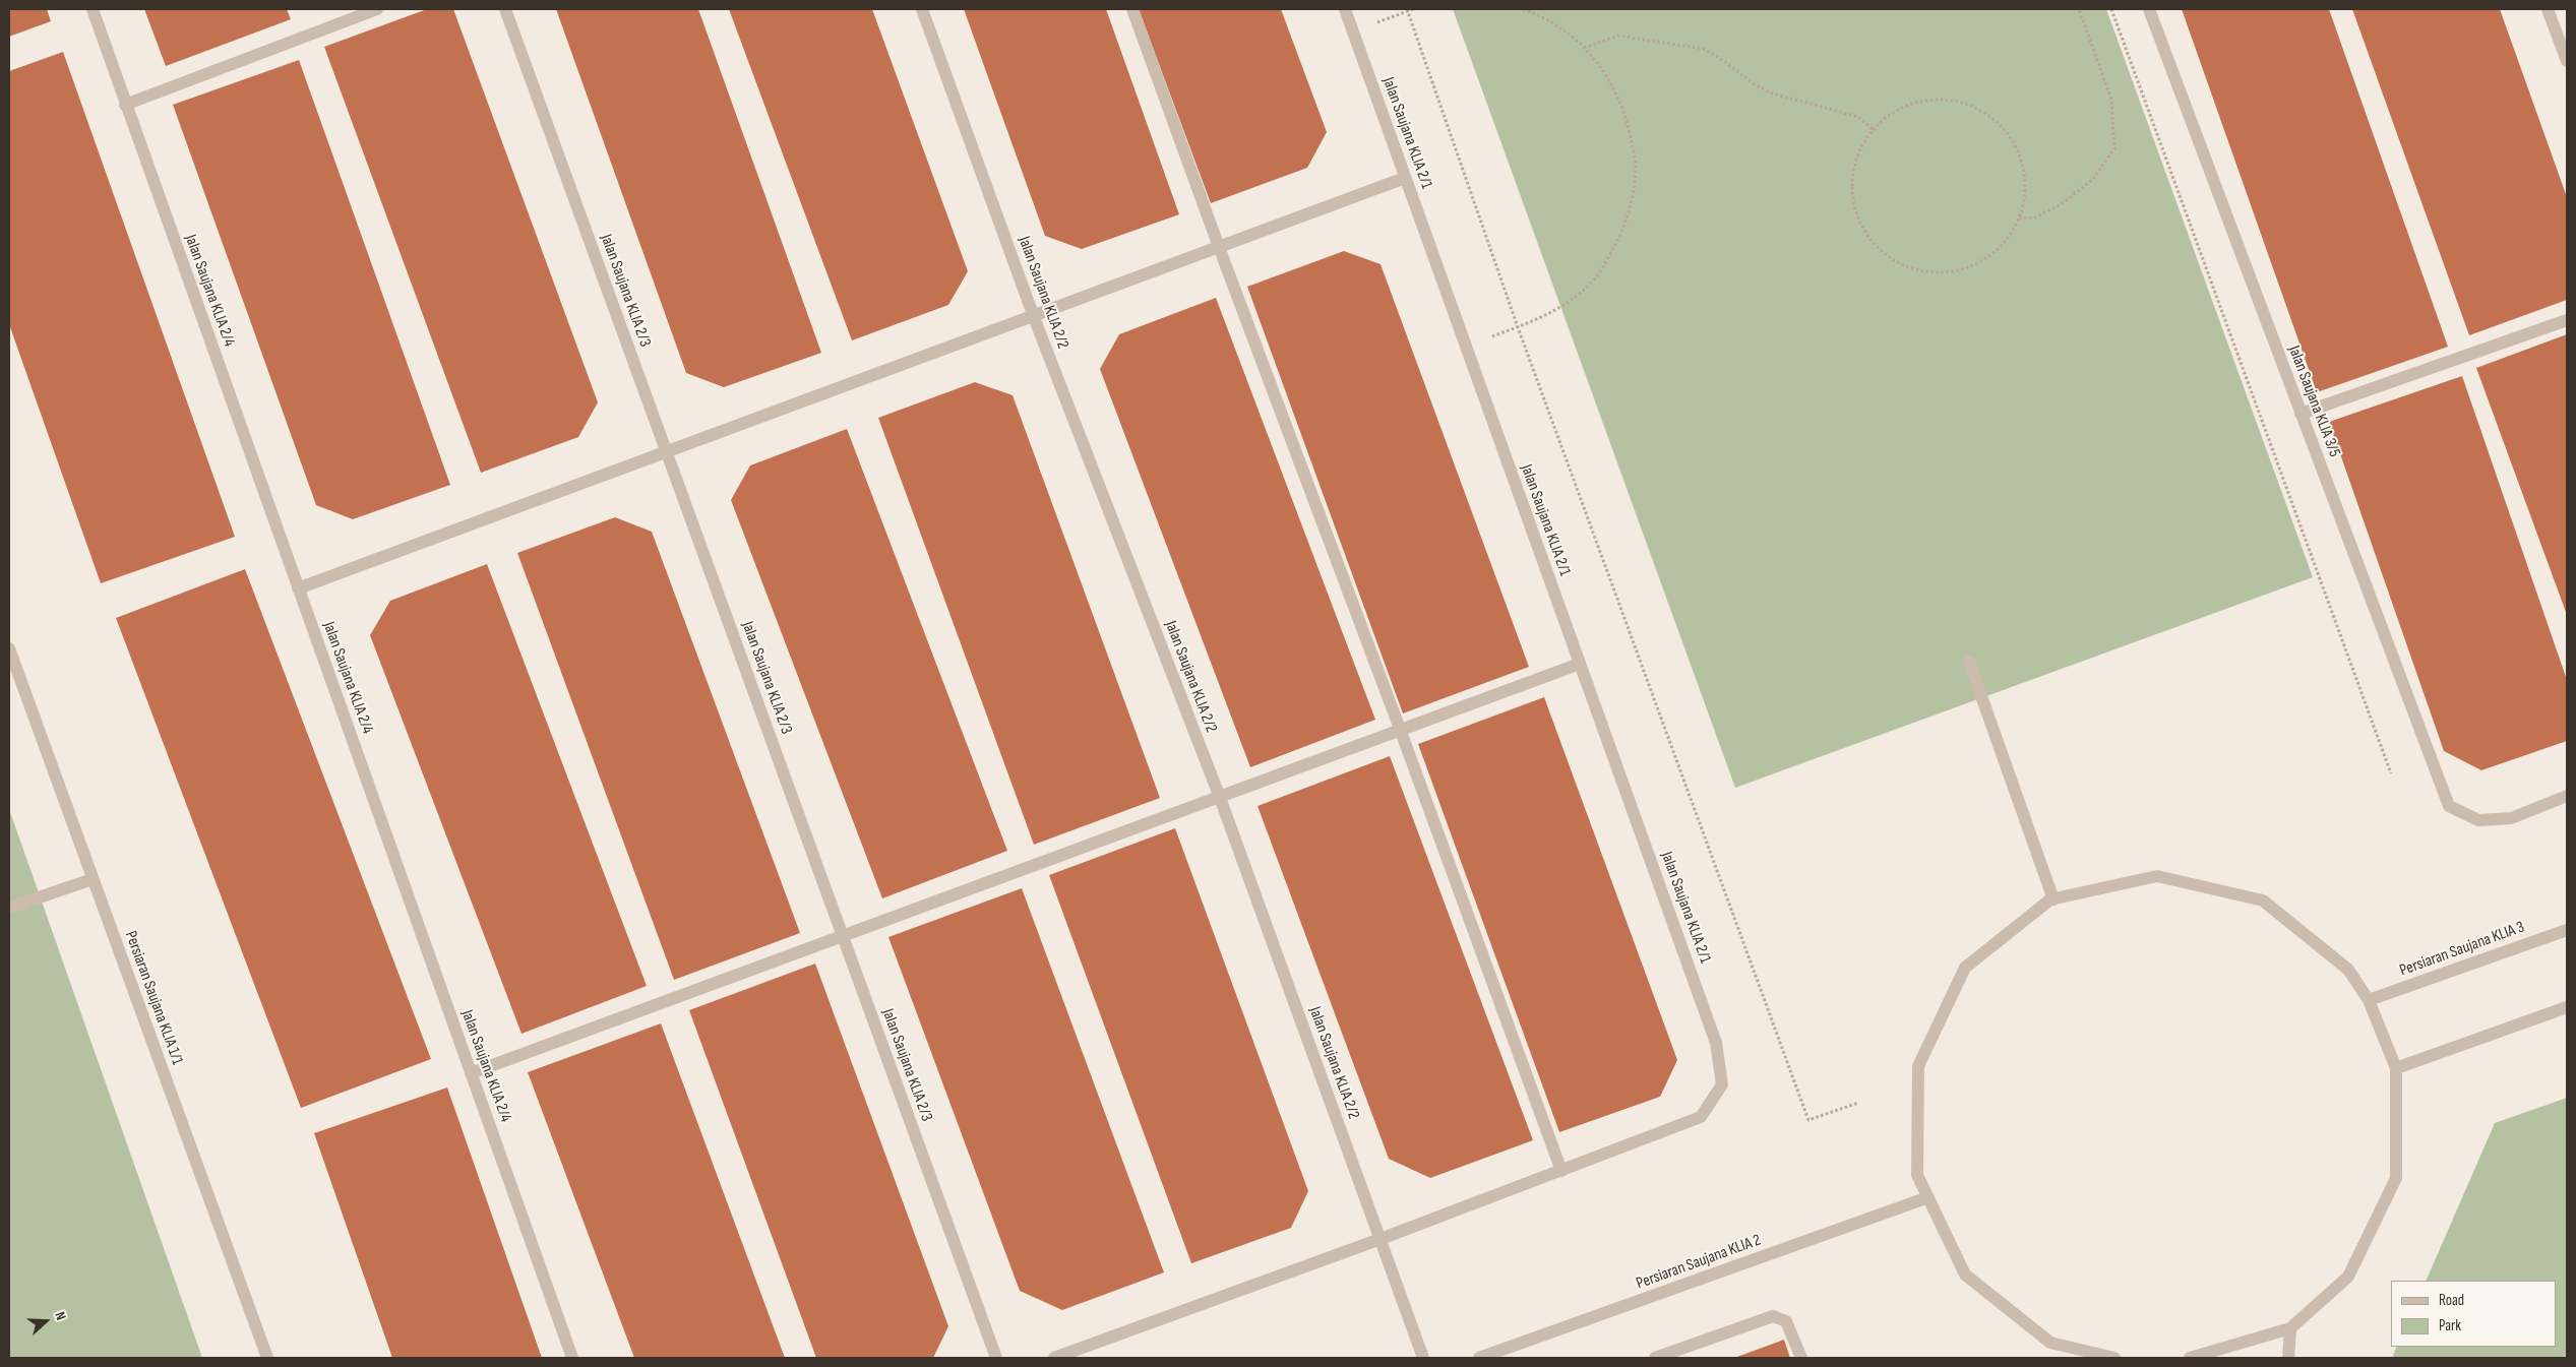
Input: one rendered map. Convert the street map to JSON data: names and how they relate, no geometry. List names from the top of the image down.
{
  "streets": {
    "street": [
      "Jalan Saujana KLIA 2/1",
      "Jalan Saujana KLIA 2/4",
      "Jalan Saujana KLIA 2/3",
      "Jalan Saujana KLIA 2/2",
      "Jalan Saujana KLIA 3/5",
      "Persiaran Saujana KLIA 3",
      "Persiaran Saujana KLIA 1/1",
      "Persiaran Saujana KLIA 2"
    ]
  },
  "crossings": [
    ["Jalan Saujana KLIA 2/1", "Jalan Saujana KLIA 2/2"]
  ],
  "legend": ["Road", "Park"],
  "north": "right"
}
